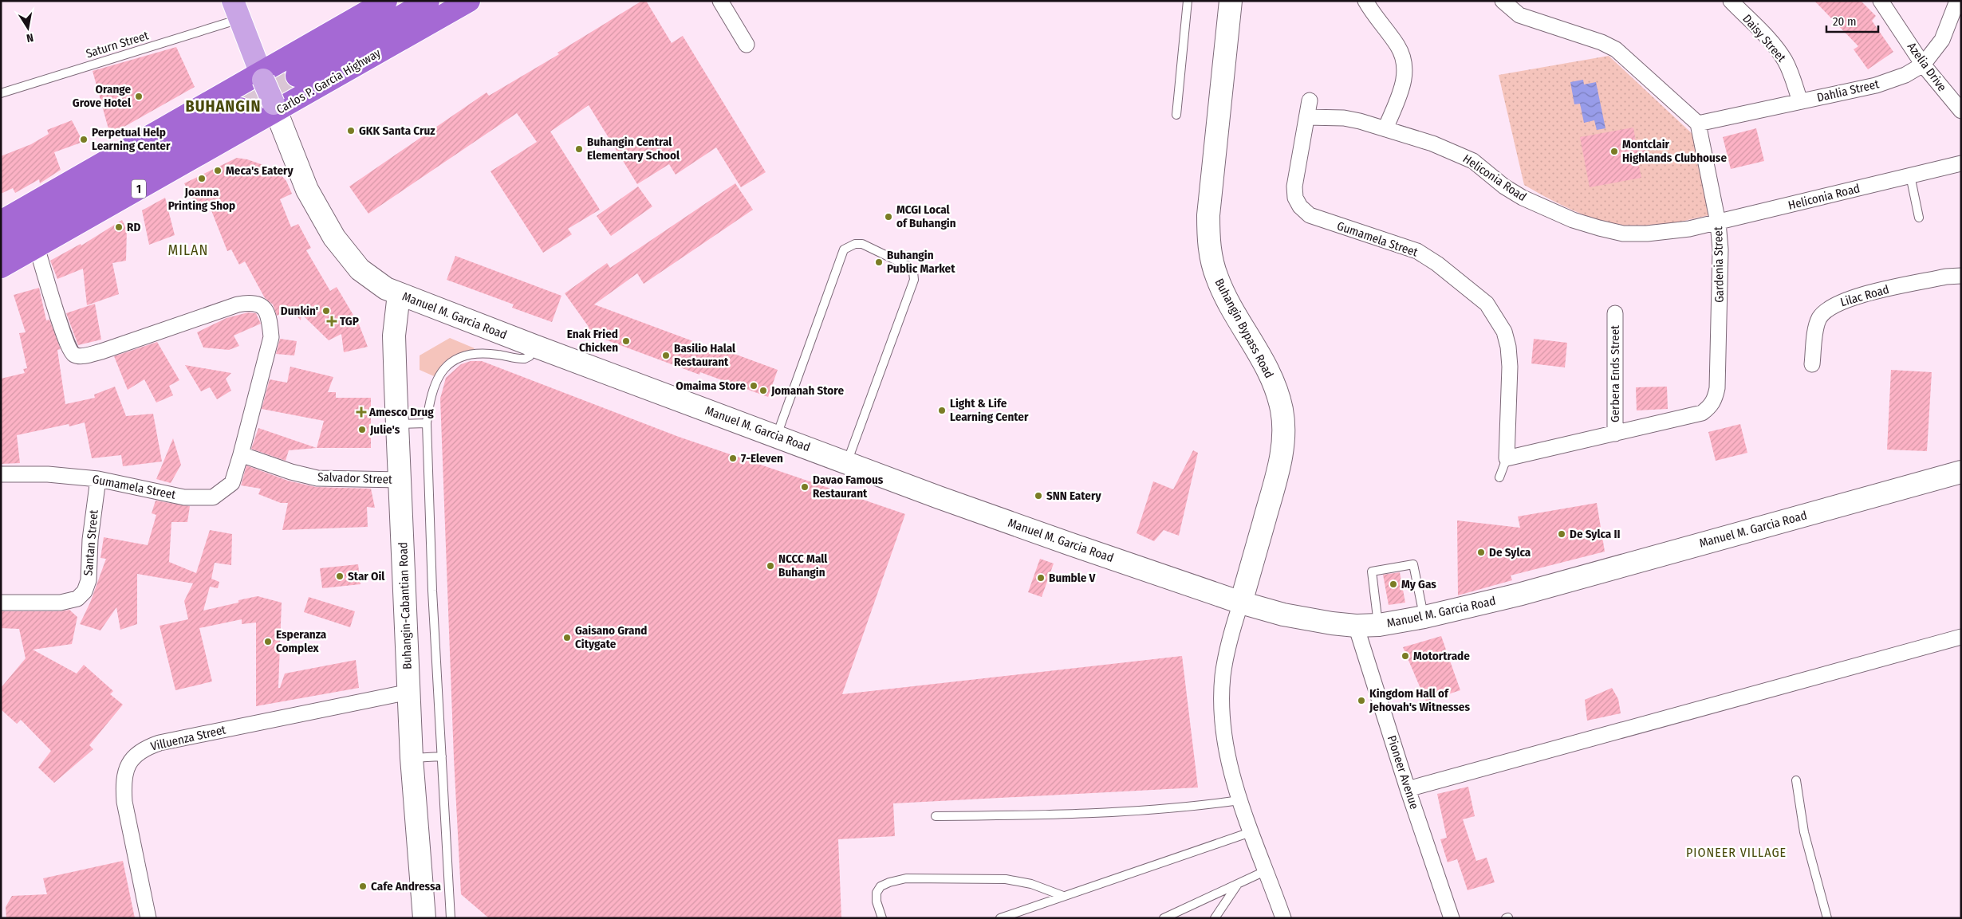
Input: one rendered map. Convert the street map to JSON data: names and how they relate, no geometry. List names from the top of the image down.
{
  "streets": {
    "highway": ["Carlos P. Garcia Highway", "1"],
    "main road": ["Manuel M. Garcia Road", "Buhangin Bypass Road", "Buhangin-Cabantian Road"],
    "street": [
      "Daisy Street",
      "Azelia Drive",
      "Dahlia Street",
      "Heliconia Road",
      "Gumamela Street",
      "Gardenia Street",
      "Lilac Road",
      "Gerbera Ends Street",
      "Salvador Street",
      "Santan Street",
      "Villuenza Street",
      "Pioneer Avenue"
    ],
    "lane": ["Saturn Street"]
  },
  "crossings": [
    ["Daisy Street", "Dahlia Street"],
    ["Azelia Drive", "Dahlia Street"],
    ["Carlos P. Garcia Highway", "Gumamela Street"],
    ["Carlos P. Garcia Highway", "Manuel M. Garcia Road"],
    ["Dahlia Street", "Gardenia Street"],
    ["Heliconia Road", "Gumamela Street"],
    ["Heliconia Road", "Gardenia Street"],
    ["Gumamela Street", "Gardenia Street"],
    ["Gumamela Street", "Salvador Street"],
    ["Gumamela Street", "Santan Street"],
    ["Gardenia Street", "Gerbera Ends Street"],
    ["Manuel M. Garcia Road", "Buhangin Bypass Road"],
    ["Manuel M. Garcia Road", "Buhangin-Cabantian Road"],
    ["Manuel M. Garcia Road", "Pioneer Avenue"],
    ["Salvador Street", "Buhangin-Cabantian Road"],
    ["Buhangin-Cabantian Road", "Villuenza Street"]
  ],
  "districts": ["BUHANGIN", "MILAN", "PIONEER VILLAGE"],
  "places": {
    "other": [
      "Orange Grove Hotel",
      "GKK Santa Cruz",
      "Perpetual Help Learning Center",
      "Buhangin Central Elementary School",
      "Montclair Highlands Clubhouse",
      "Meca's Eatery",
      "Joanna Printing Shop",
      "MCGI Local of Buhangin",
      "RD",
      "Buhangin Public Market",
      "Dunkin'",
      "Enak Fried Chicken",
      "Basilio Halal Restaurant",
      "Omaima Store",
      "Jomanah Store",
      "Light & Life Learning Center",
      "Julie's",
      "7-Eleven",
      "Davao Famous Restaurant",
      "SNN Eatery",
      "De Sylca II",
      "De Sylca",
      "NCCC Mall Buhangin",
      "Star Oil",
      "Bumble V",
      "My Gas",
      "Gaisano Grand Citygate",
      "Esperanza Complex",
      "Motortrade",
      "Kingdom Hall of Jehovah's Witnesses",
      "Cafe Andressa"
    ],
    "health": ["TGP", "Amesco Drug"]
  },
  "scale_bar": "20 m",
  "north": "bottom"
}
